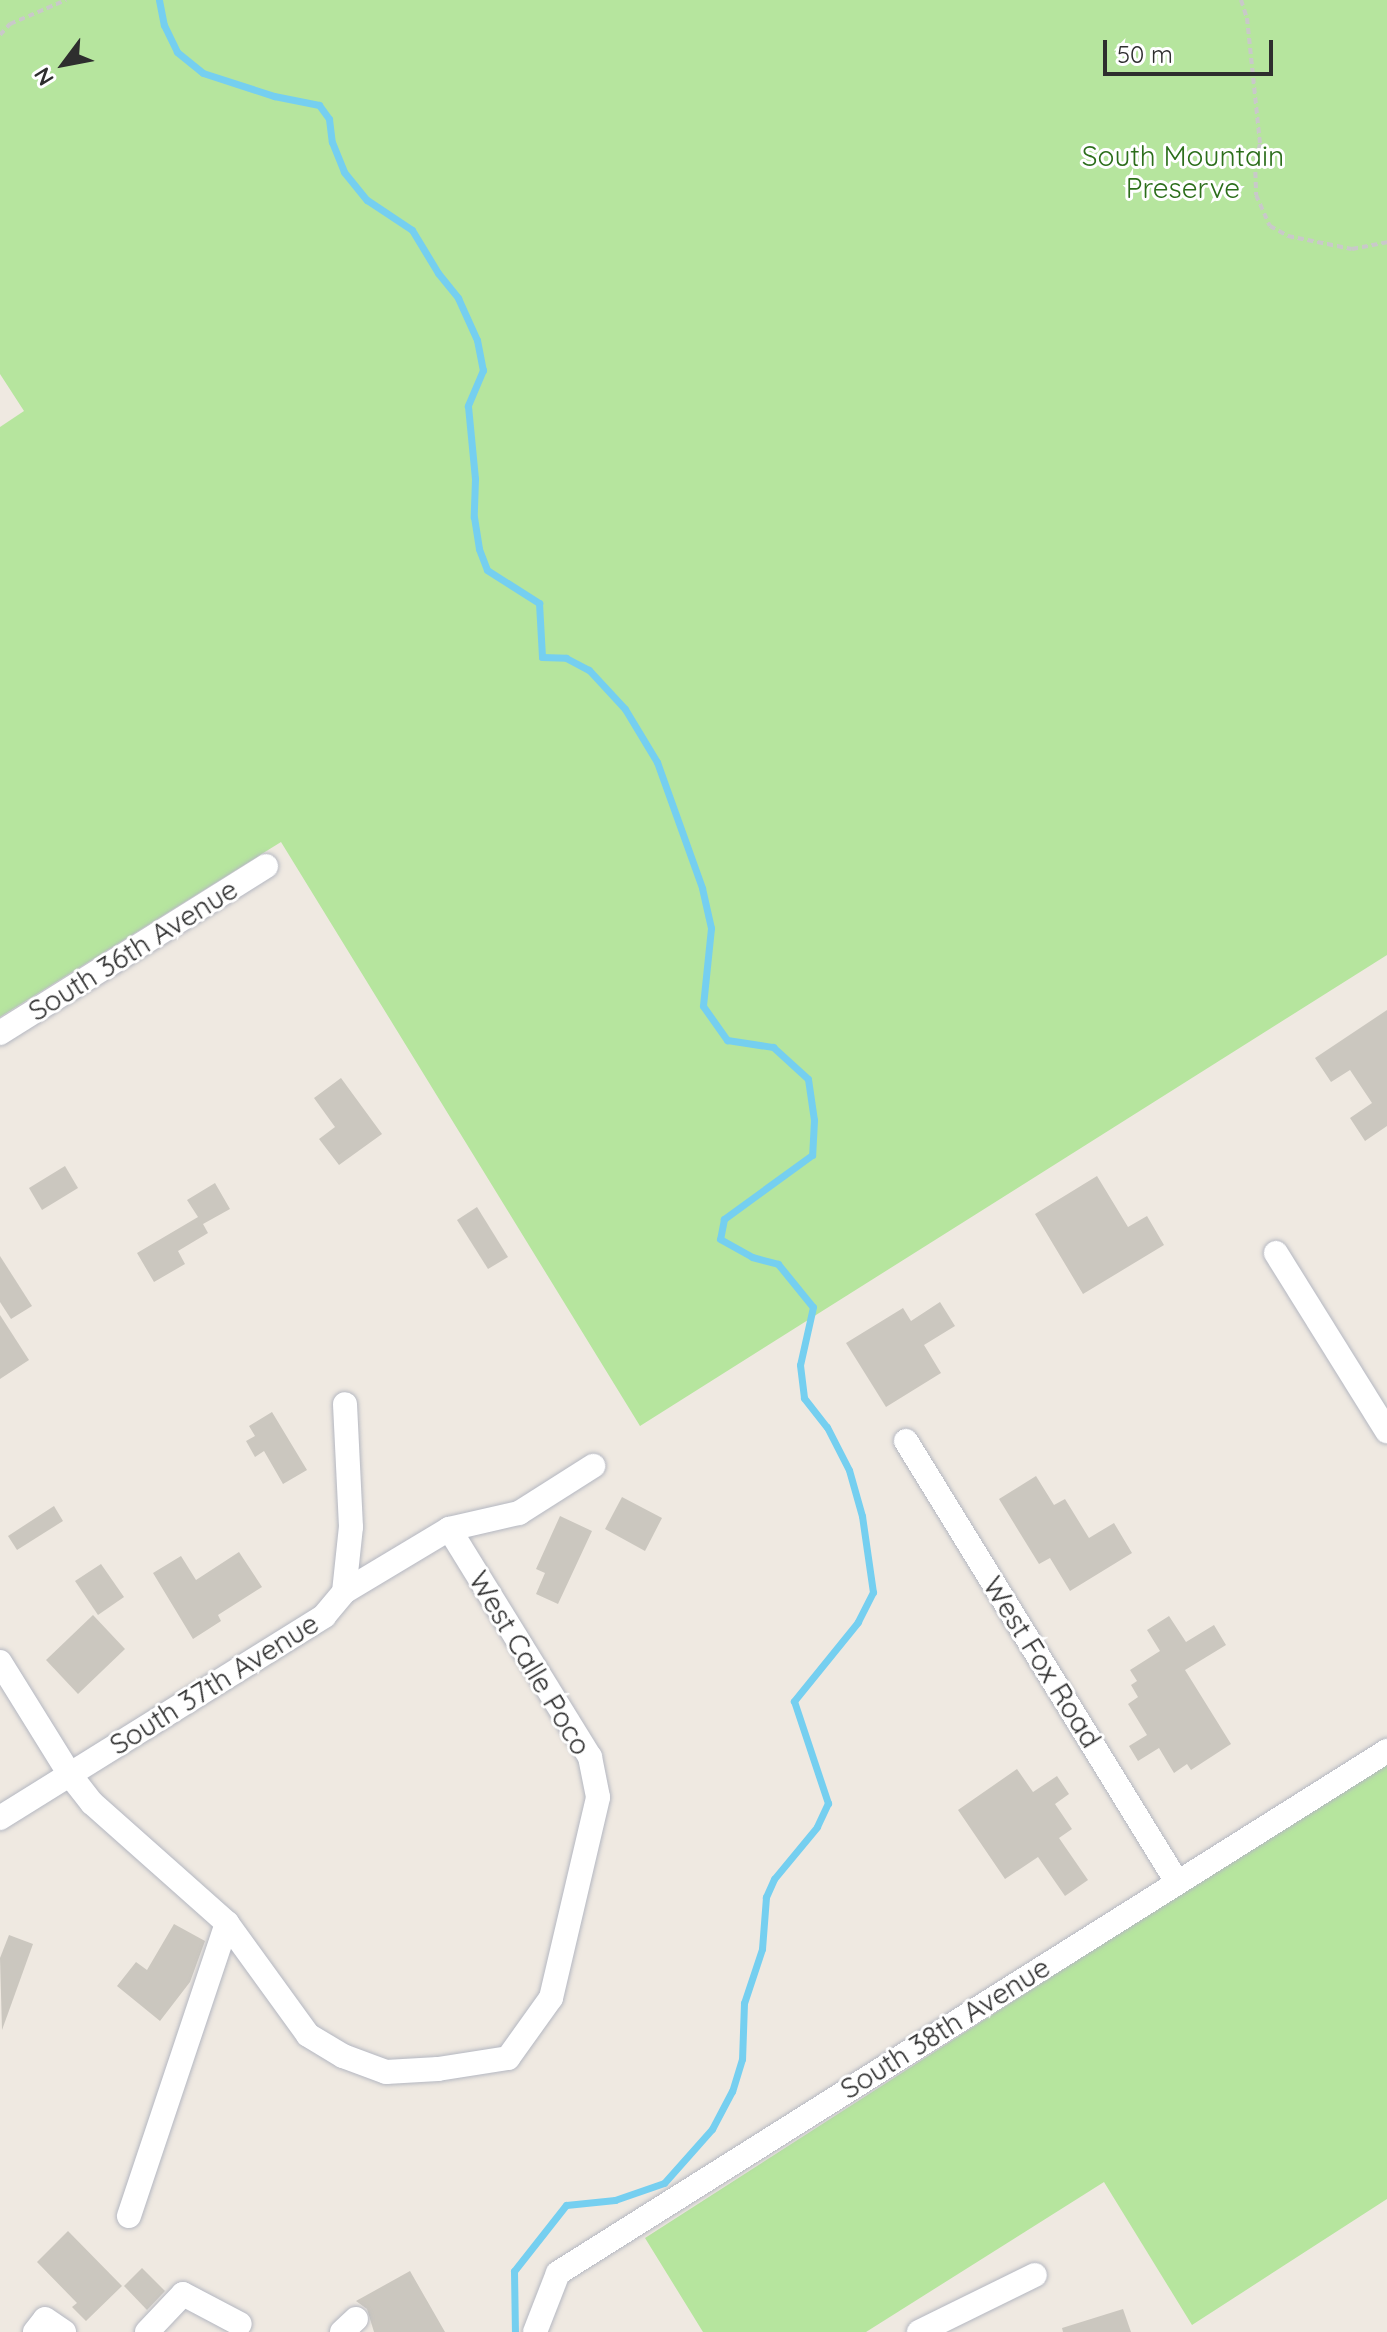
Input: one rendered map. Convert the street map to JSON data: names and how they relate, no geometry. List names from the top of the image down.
{
  "streets": {
    "street": [
      "South 36th Avenue",
      "West Fox Road",
      "West Calle Poco",
      "South 37th Avenue",
      "South 38th Avenue"
    ]
  },
  "crossings": [
    ["West Fox Road", "South 38th Avenue"],
    ["West Calle Poco", "South 37th Avenue"]
  ],
  "parks": ["South Mountain Preserve"],
  "scale_bar": "50 m",
  "north": "bottom left"
}
